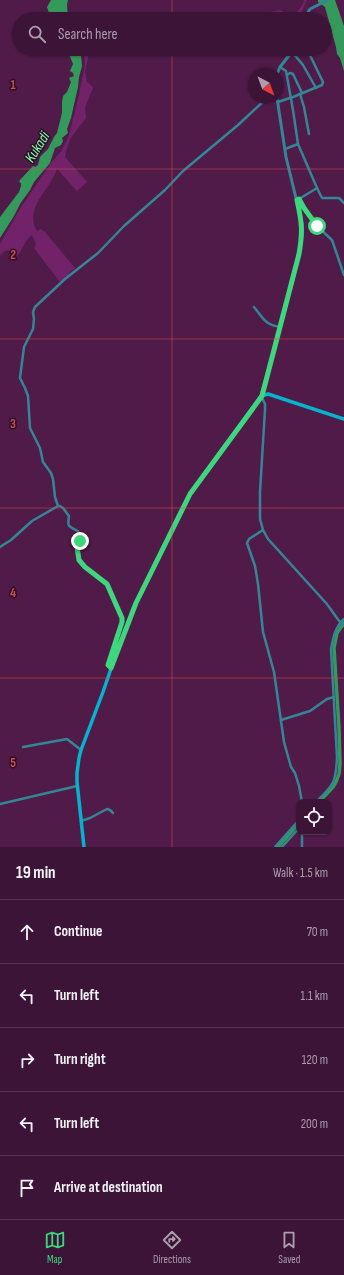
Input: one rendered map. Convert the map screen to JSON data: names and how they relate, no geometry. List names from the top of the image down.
{
  "water": ["Kukadi"],
  "north": "bottom right",
  "page": {
    "search": "Search here",
    "heading": ["19 min", "Walk · 1.5 km"],
    "list": [
      ["Continue", "70 m"],
      ["Turn left", "1.1 km"],
      ["Turn right", "120 m"],
      ["Turn left", "200 m"],
      "Arrive at destination"
    ],
    "nav": ["Map", "Directions", "Saved"]
  },
  "grid": {
    "rows": [
      "1",
      "2",
      "3",
      "4",
      "5"
    ]
  }
}
